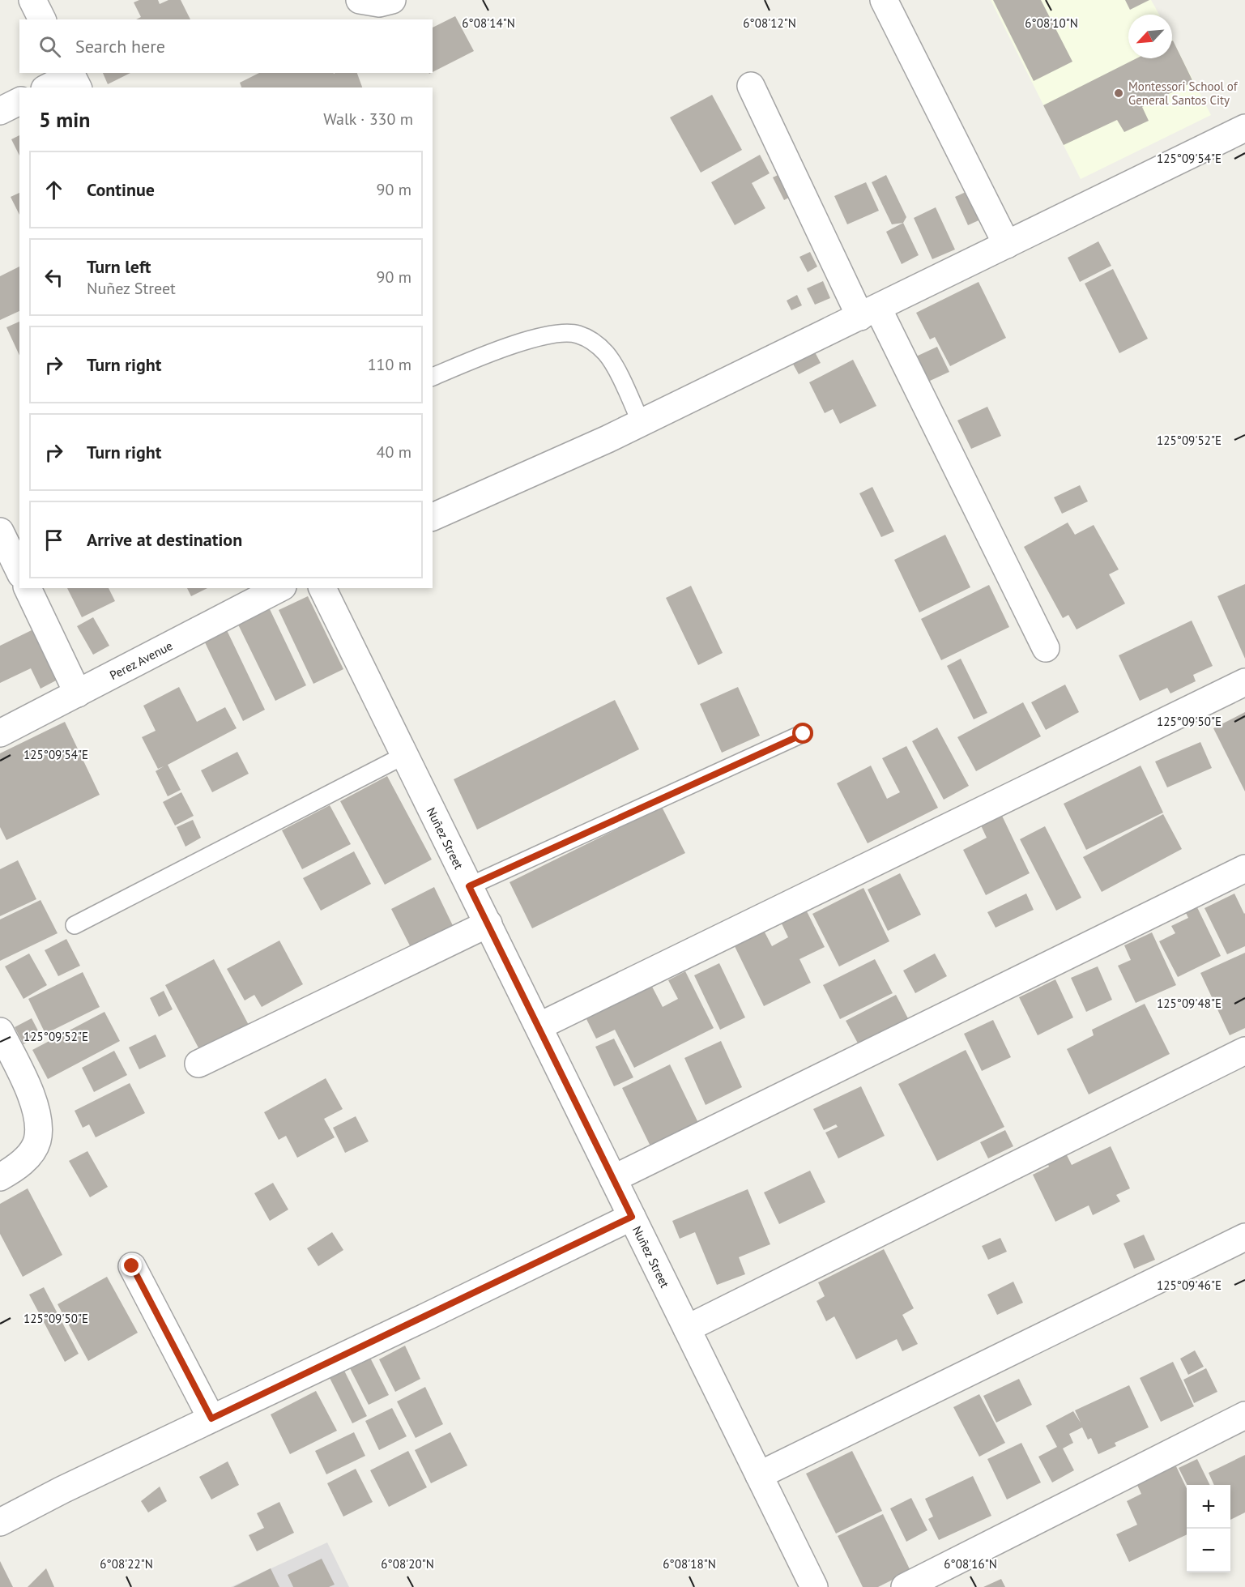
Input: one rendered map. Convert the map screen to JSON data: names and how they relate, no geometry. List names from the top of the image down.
{
  "streets": {
    "street": ["Perez Avenue", "Nuñez Street"]
  },
  "places": ["Montessori School of General Santos City"],
  "north": "bottom left",
  "page": {
    "search": "Search here",
    "heading": ["5 min", "Walk · 330 m"],
    "list": [
      ["Continue", "90 m"],
      ["Turn left", "Nuñez Street", "90 m"],
      ["Turn right", "110 m"],
      ["Turn right", "40 m"],
      "Arrive at destination"
    ],
    "map_buttons": ["+", "−"]
  },
  "coordinates": [
    "6°08'14\"N",
    "6°08'12\"N",
    "6°08'10\"N",
    "125°09'54\"E",
    "125°09'52\"E",
    "125°09'50\"E",
    "125°09'48\"E",
    "125°09'46\"E",
    "6°08'22\"N",
    "6°08'20\"N",
    "6°08'18\"N",
    "6°08'16\"N"
  ]
}
